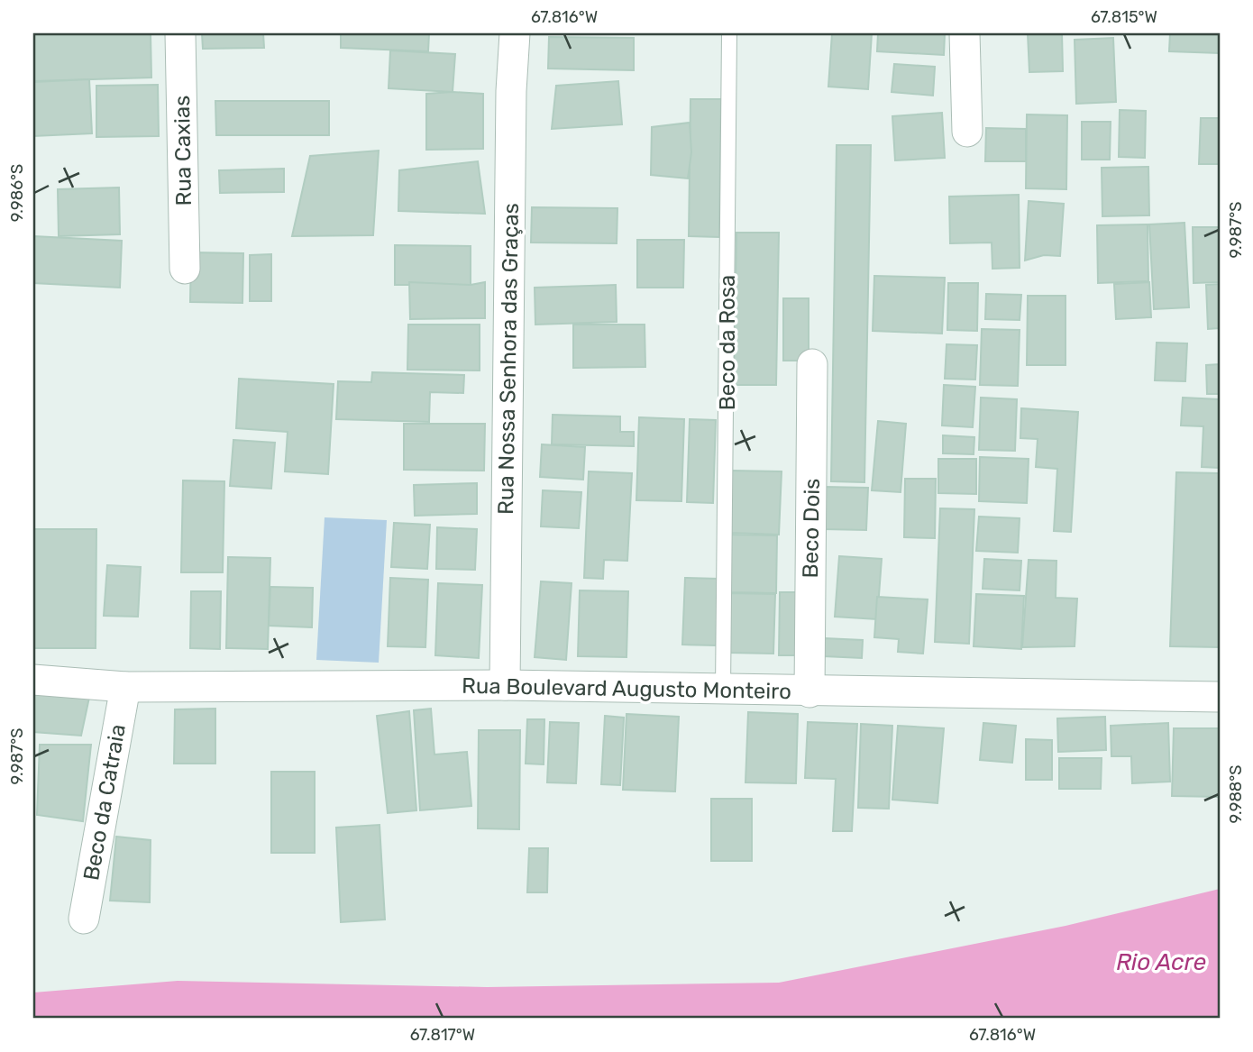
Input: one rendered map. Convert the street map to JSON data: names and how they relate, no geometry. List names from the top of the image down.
{
  "streets": {
    "street": [
      "Rua Caxias",
      "Rua Nossa Senhora das Graças",
      "Beco Dois",
      "Rua Boulevard Augusto Monteiro",
      "Beco da Catraia"
    ],
    "lane": ["Beco da Rosa"]
  },
  "crossings": [
    ["Beco da Rosa", "Rua Boulevard Augusto Monteiro"],
    ["Rua Nossa Senhora das Graças", "Rua Boulevard Augusto Monteiro"],
    ["Beco Dois", "Rua Boulevard Augusto Monteiro"],
    ["Rua Boulevard Augusto Monteiro", "Beco da Catraia"]
  ],
  "water": ["Rio Acre"],
  "coordinates": [
    "67.816°W",
    "67.815°W",
    "9.986°S",
    "9.987°S",
    "9.988°S",
    "67.817°W"
  ]
}
